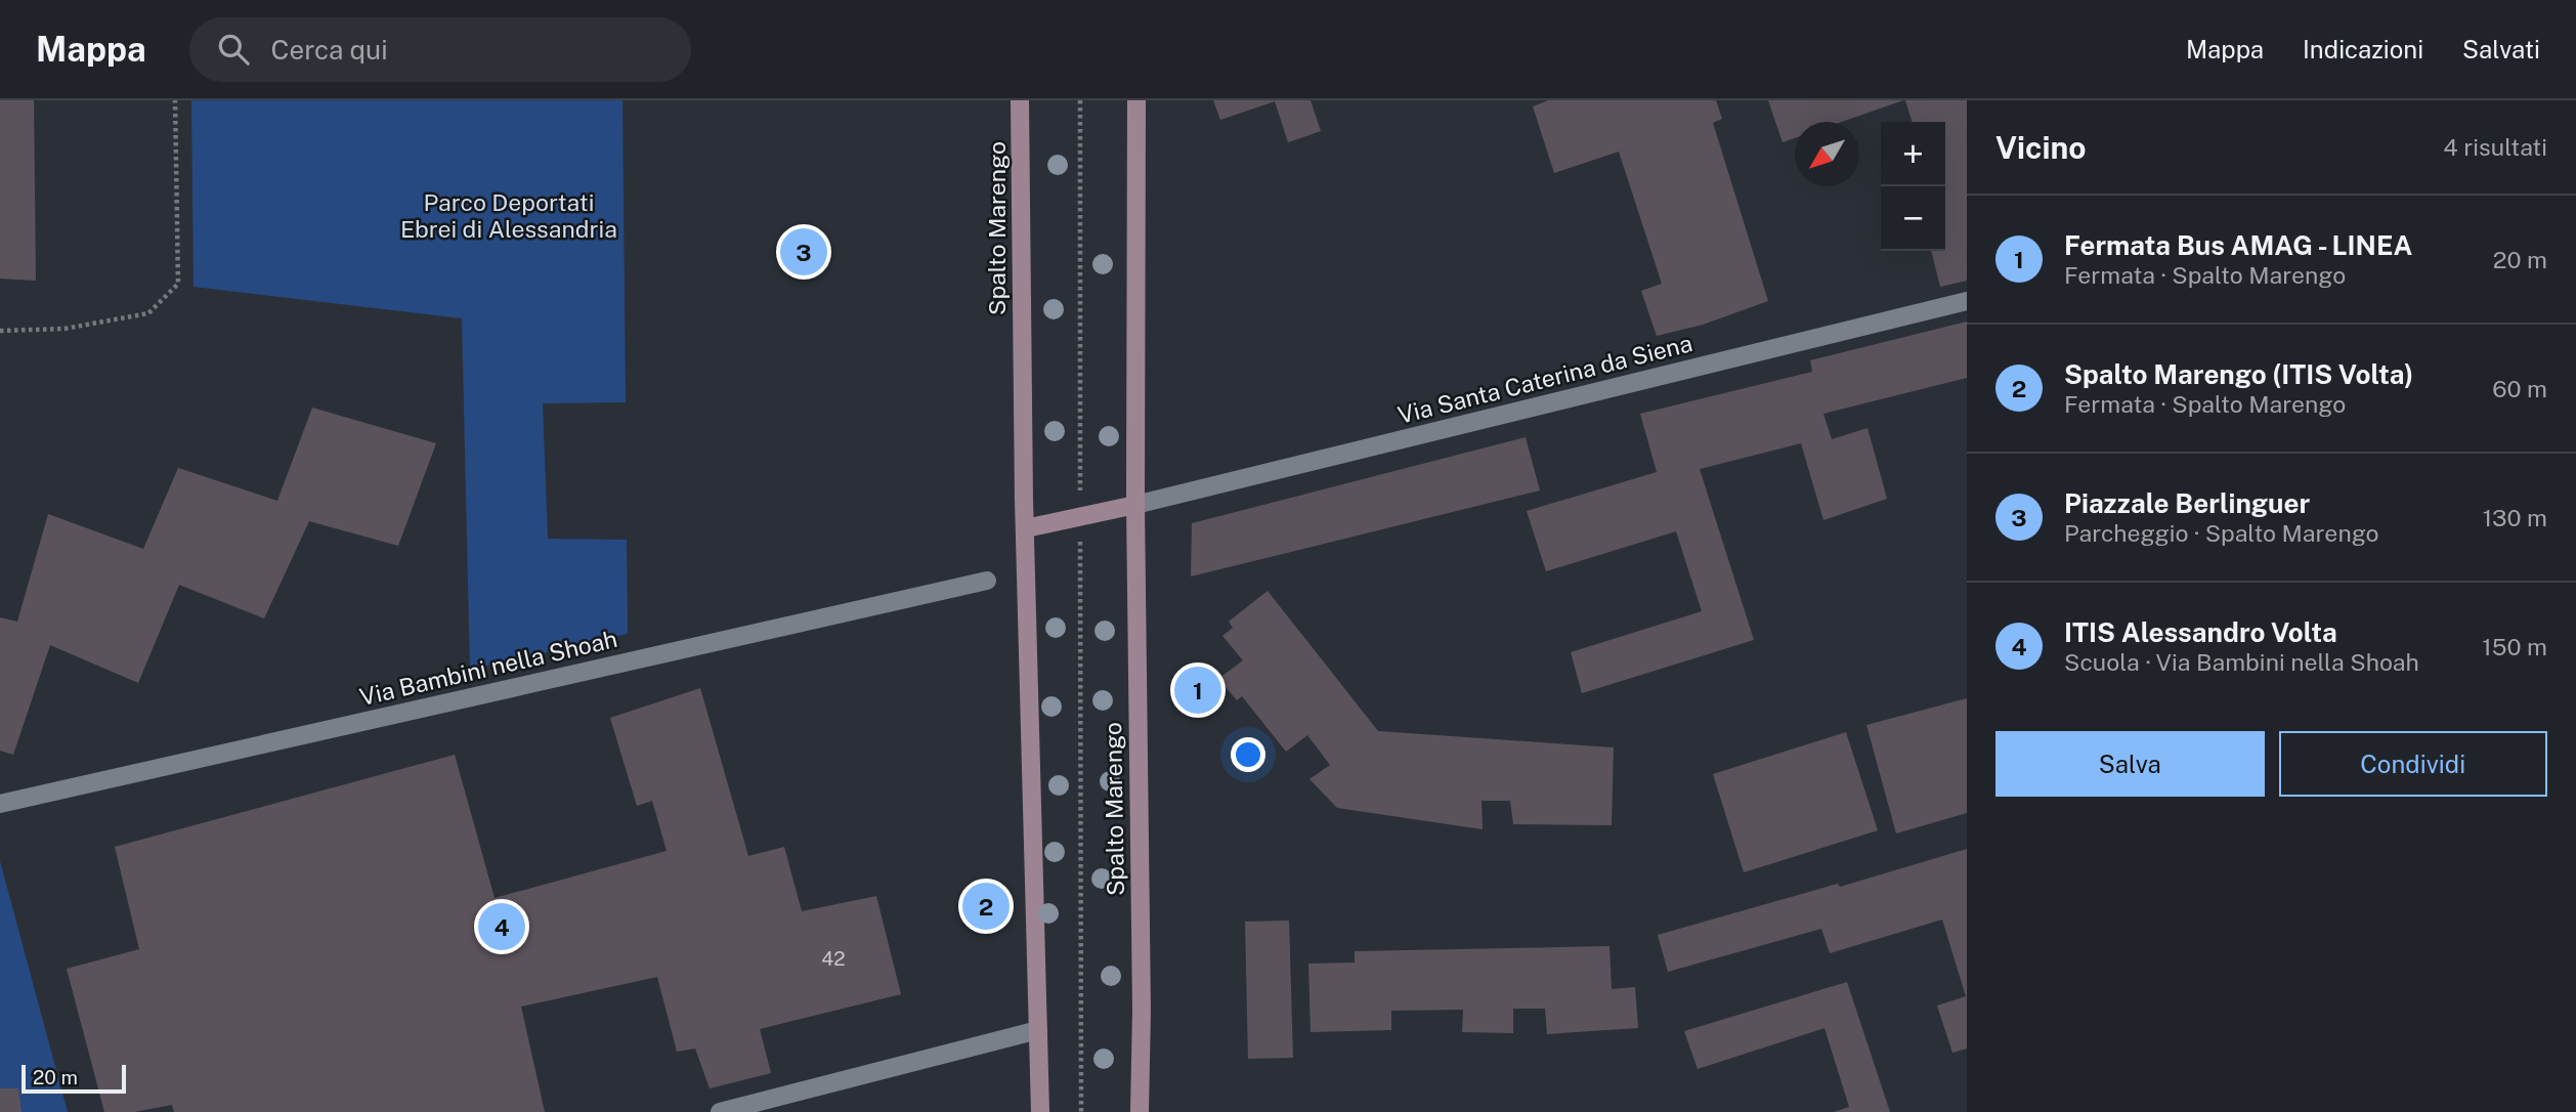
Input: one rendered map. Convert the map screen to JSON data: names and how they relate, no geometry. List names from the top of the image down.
{
  "streets": {
    "main road": ["Spalto Marengo"],
    "street": ["Via Santa Caterina da Siena", "Via Bambini nella Shoah"]
  },
  "crossings": [
    ["Spalto Marengo", "Via Santa Caterina da Siena"]
  ],
  "parks": ["Parco Deportati Ebrei di Alessandria"],
  "house_numbers": ["42"],
  "scale_bar": "20 m",
  "north": "bottom left",
  "page": {
    "header": "Mappa",
    "search": "Cerca qui",
    "nav": ["Mappa", "Indicazioni", "Salvati"],
    "heading": ["Vicino", "4 risultati"],
    "map_buttons": ["+", "−"],
    "list": [
      {
        "mark": "1",
        "name": "Fermata Bus AMAG - LINEA",
        "note": "Fermata · Spalto Marengo",
        "value": "20 m"
      },
      {
        "mark": "2",
        "name": "Spalto Marengo (ITIS Volta)",
        "note": "Fermata · Spalto Marengo",
        "value": "60 m"
      },
      {
        "mark": "3",
        "name": "Piazzale Berlinguer",
        "note": "Parcheggio · Spalto Marengo",
        "value": "130 m"
      },
      {
        "mark": "4",
        "name": "ITIS Alessandro Volta",
        "note": "Scuola · Via Bambini nella Shoah",
        "value": "150 m"
      }
    ],
    "pins": [
      "3",
      "1",
      "2",
      "4"
    ],
    "buttons": ["Salva", "Condividi"],
    "scale": "20 m"
  }
}
